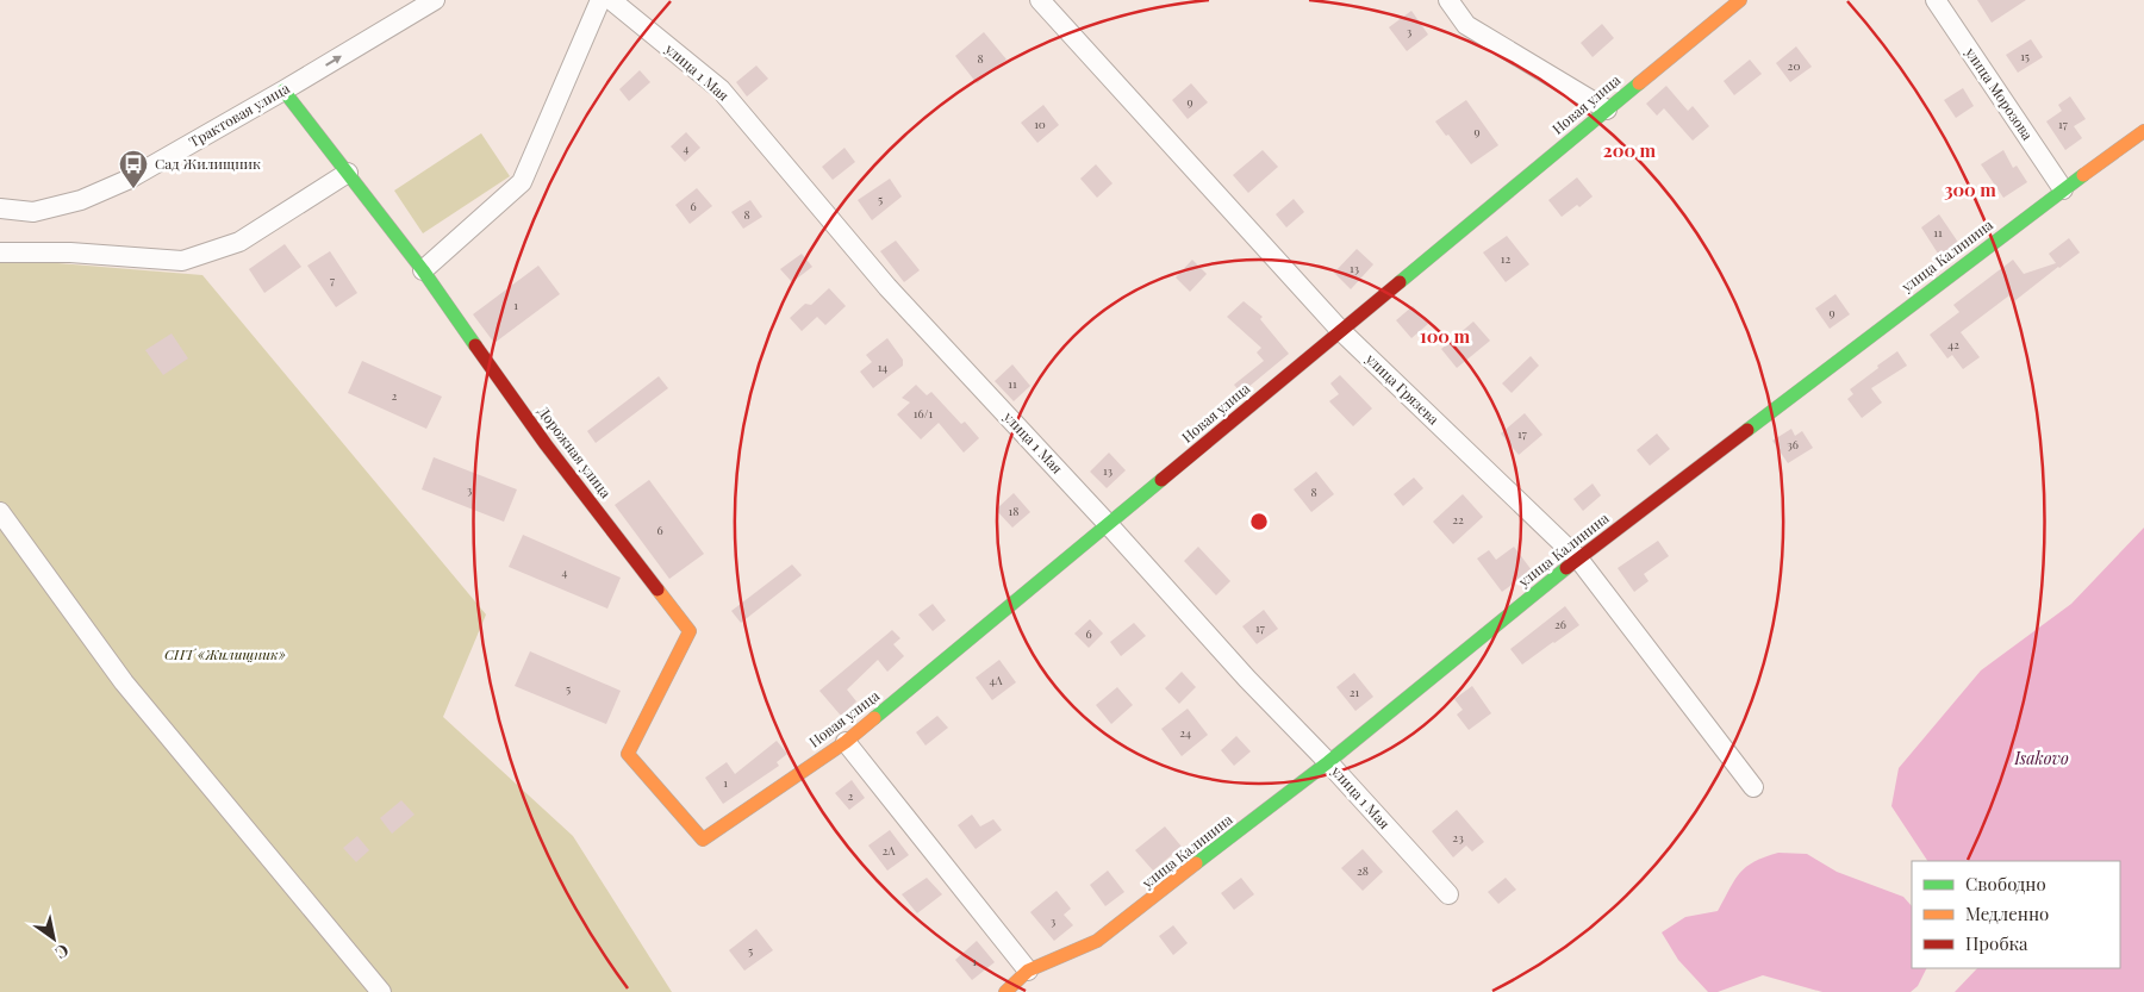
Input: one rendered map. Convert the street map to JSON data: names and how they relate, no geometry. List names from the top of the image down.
{
  "streets": {
    "street": [
      "улица 1 Мая",
      "улица Морозова",
      "Новая улица",
      "Трактовая улица",
      "улица Калинина",
      "улица Грязева",
      "Дорожная улица"
    ]
  },
  "crossings": [
    ["улица 1 Мая", "Новая улица"],
    ["улица 1 Мая", "улица Калинина"],
    ["улица Морозова", "улица Калинина"],
    ["Новая улица", "улица Грязева"],
    ["Новая улица", "Дорожная улица"],
    ["Трактовая улица", "Дорожная улица"],
    ["улица Калинина", "улица Грязева"]
  ],
  "one_way": ["Трактовая улица"],
  "water": ["Isakovo"],
  "parks": ["СНТ «Жилищник»"],
  "places": {
    "bus stop": ["Сад Жилищник"]
  },
  "house_numbers": [
    "3",
    "15",
    "8",
    "20",
    "9",
    "10",
    "17",
    "9",
    "4",
    "5",
    "6",
    "8",
    "11",
    "12",
    "13",
    "7",
    "1",
    "9",
    "42",
    "14",
    "11",
    "2",
    "16/1",
    "17",
    "36",
    "13",
    "3",
    "8",
    "18",
    "22",
    "6",
    "4",
    "26",
    "17",
    "6",
    "4А",
    "5",
    "21",
    "24",
    "1",
    "2",
    "23",
    "2А",
    "28",
    "3",
    "5",
    "1"
  ],
  "legend": ["Свободно", "Медленно", "Пробка"],
  "north": "bottom right",
  "rings": ["200 m", "300 m", "100 m"]
}
